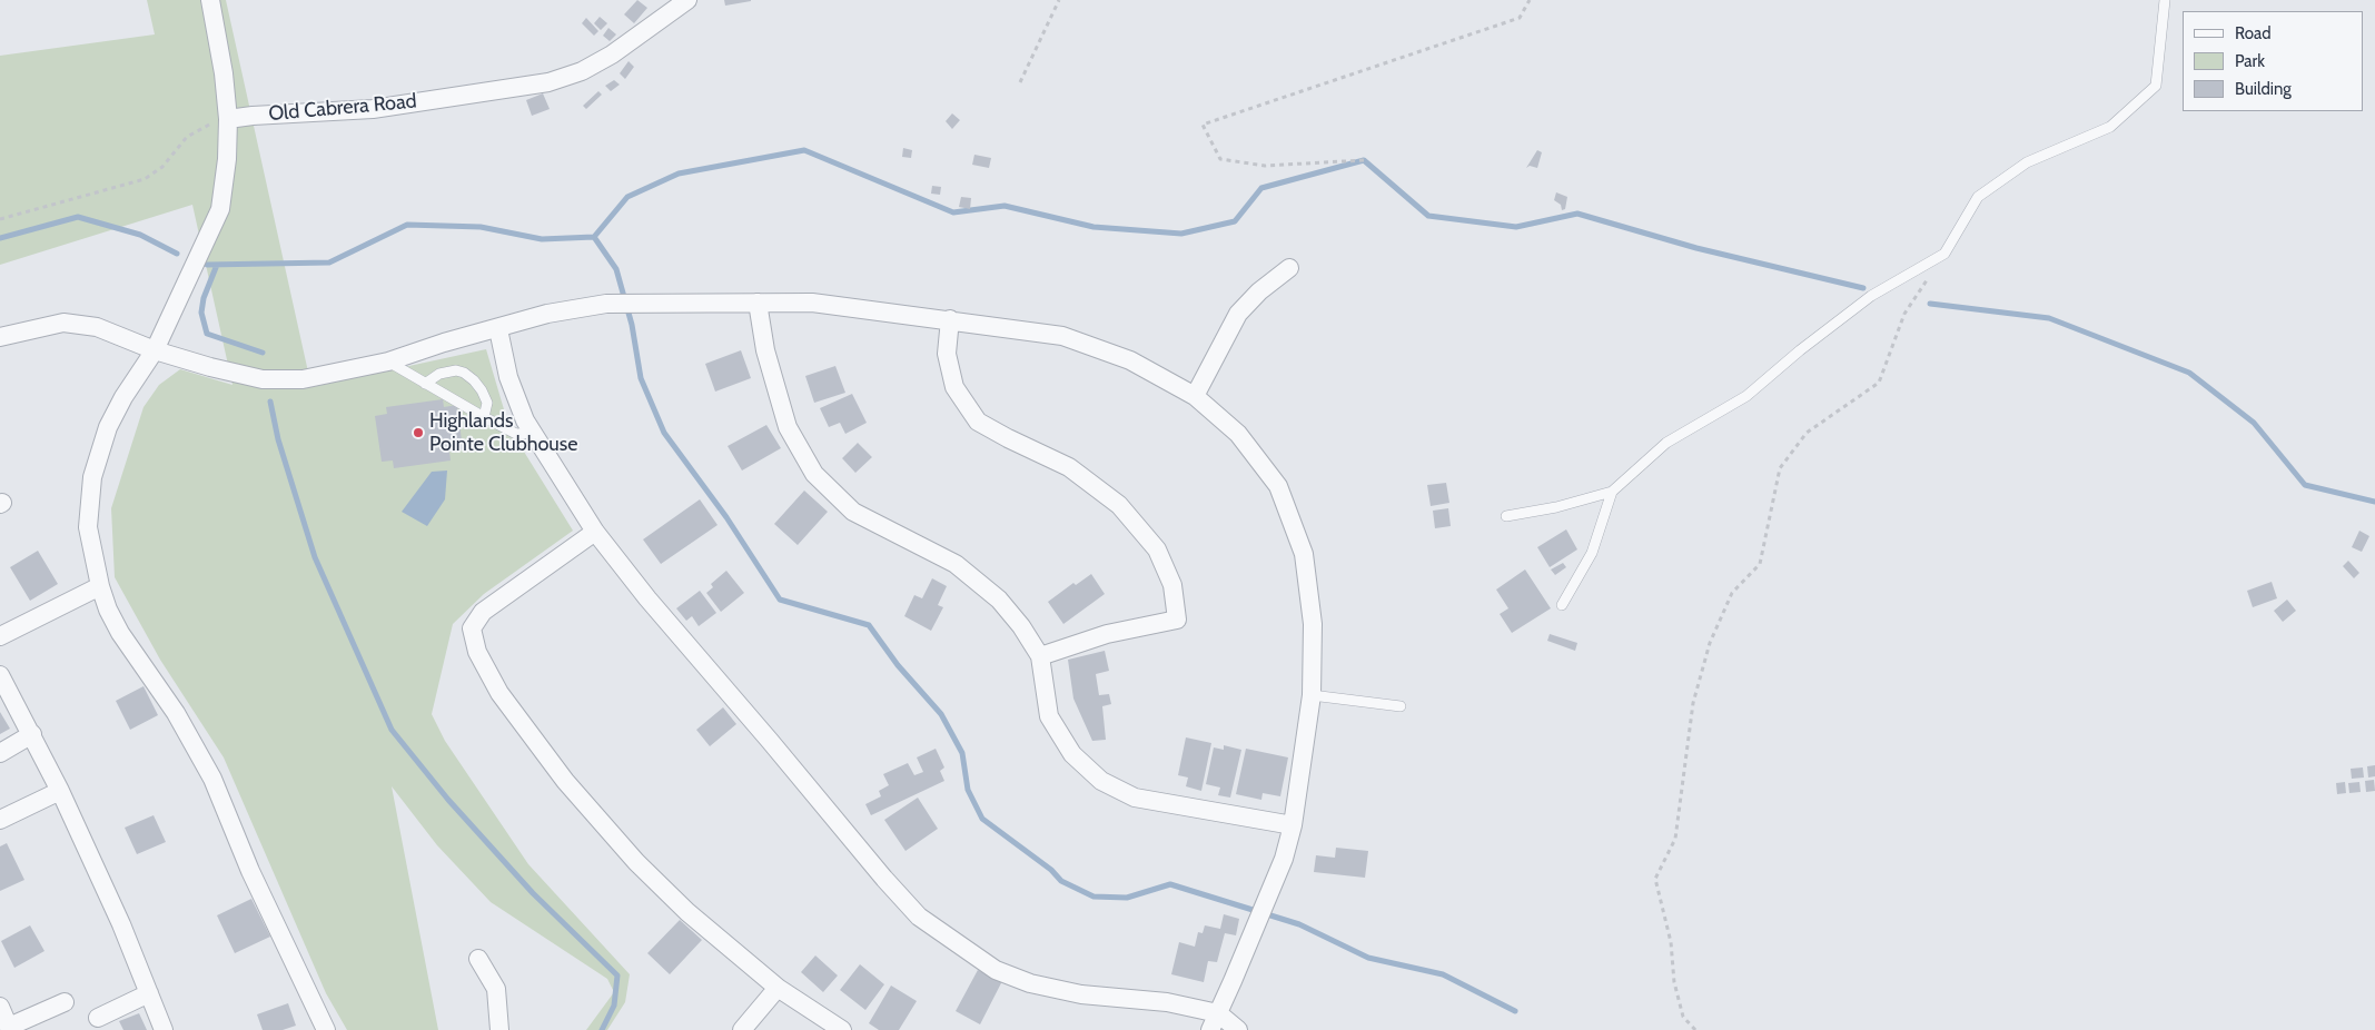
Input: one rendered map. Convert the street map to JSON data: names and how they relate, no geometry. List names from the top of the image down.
{
  "streets": {
    "street": ["Old Cabrera Road"]
  },
  "places": ["Highlands Pointe Clubhouse"],
  "legend": ["Road", "Park", "Building"]
}
